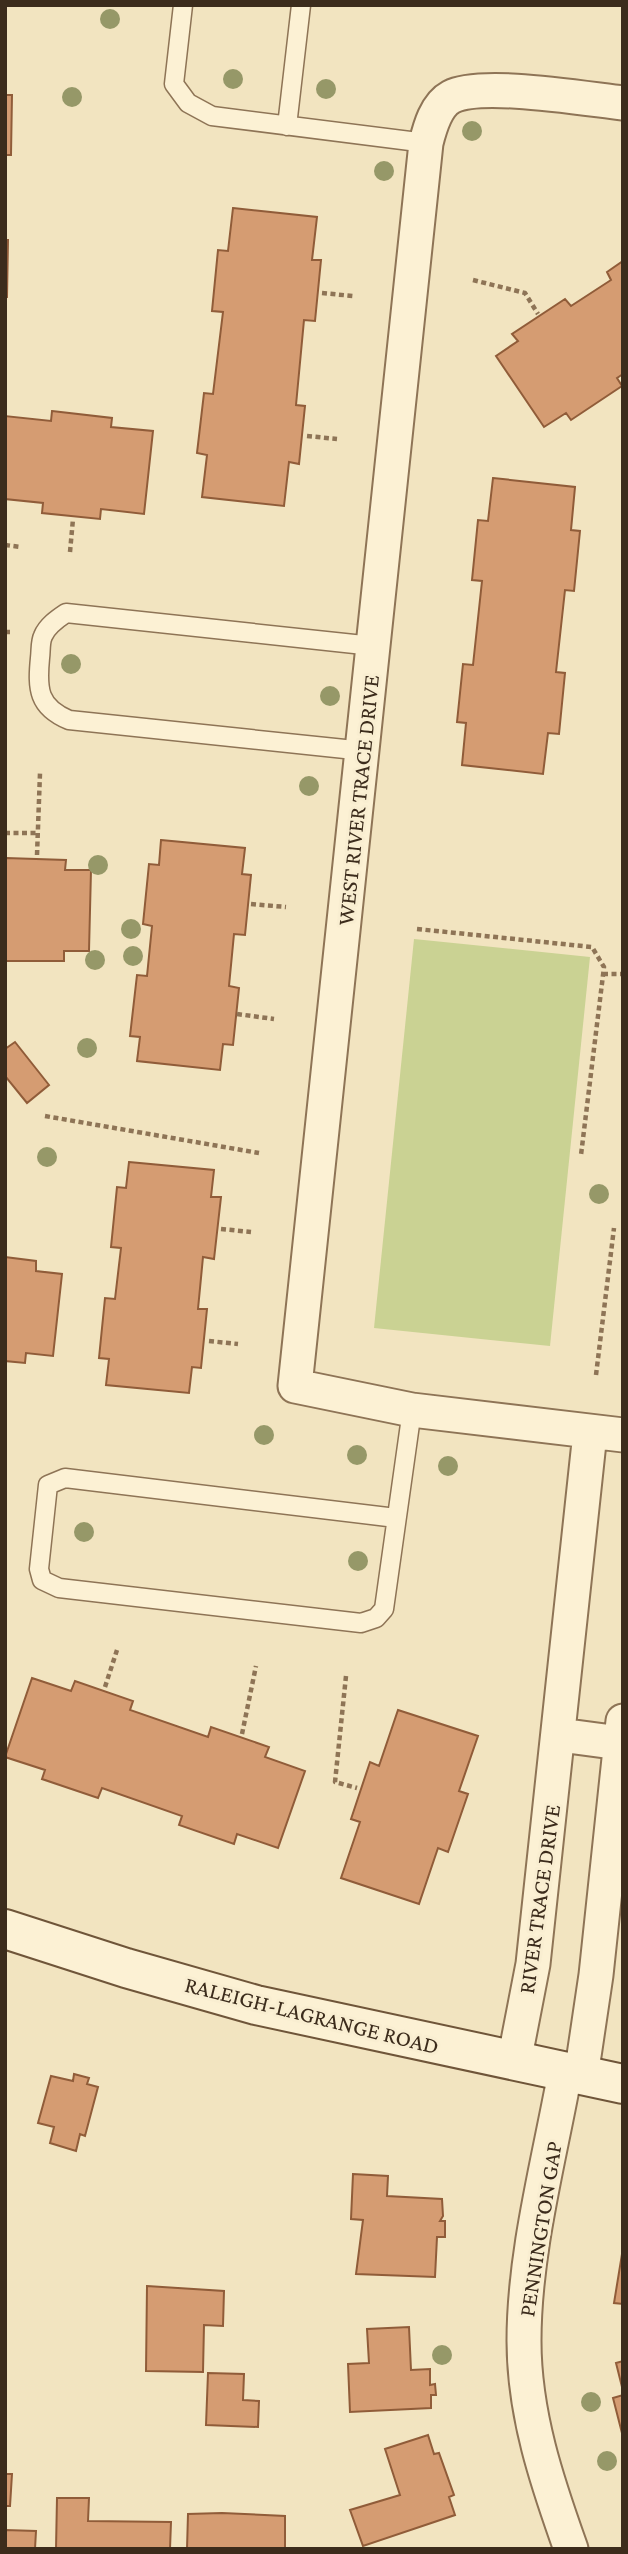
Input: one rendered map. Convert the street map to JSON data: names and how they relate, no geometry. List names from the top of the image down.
{
  "streets": {
    "main road": ["RALEIGH-LAGRANGE ROAD"],
    "street": ["WEST RIVER TRACE DRIVE", "RIVER TRACE DRIVE", "PENNINGTON GAP"]
  },
  "crossings": [
    ["WEST RIVER TRACE DRIVE", "RIVER TRACE DRIVE"],
    ["RIVER TRACE DRIVE", "RALEIGH-LAGRANGE ROAD"],
    ["RALEIGH-LAGRANGE ROAD", "PENNINGTON GAP"]
  ]
}
